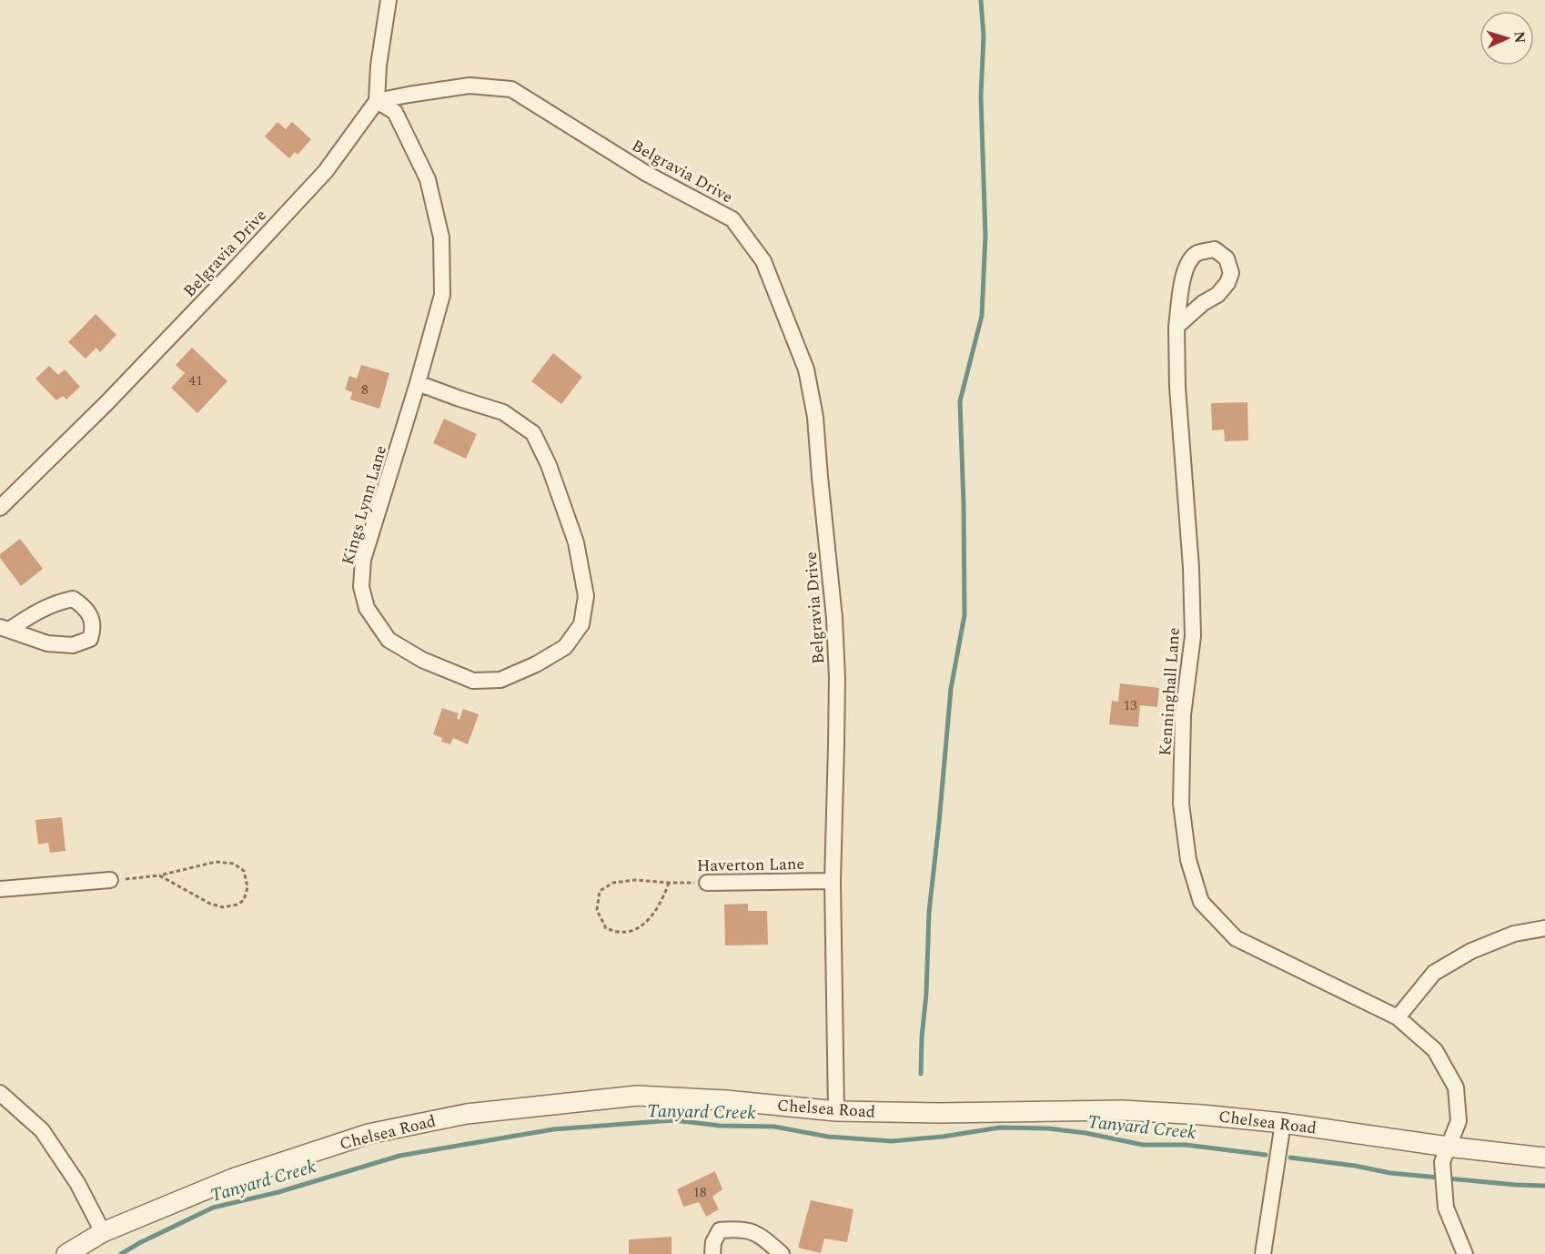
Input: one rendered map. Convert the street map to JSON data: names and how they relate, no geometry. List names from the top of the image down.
{
  "streets": {
    "street": [
      "Belgravia Drive",
      "Kings Lynn Lane",
      "Kenninghall Lane",
      "Haverton Lane",
      "Chelsea Road"
    ]
  },
  "crossings": [
    ["Belgravia Drive", "Kings Lynn Lane"],
    ["Belgravia Drive", "Haverton Lane"],
    ["Belgravia Drive", "Chelsea Road"],
    ["Kenninghall Lane", "Chelsea Road"]
  ],
  "water": ["Tanyard Creek"],
  "house_numbers": [
    "41",
    "8",
    "13",
    "18"
  ],
  "north": "right"
}
